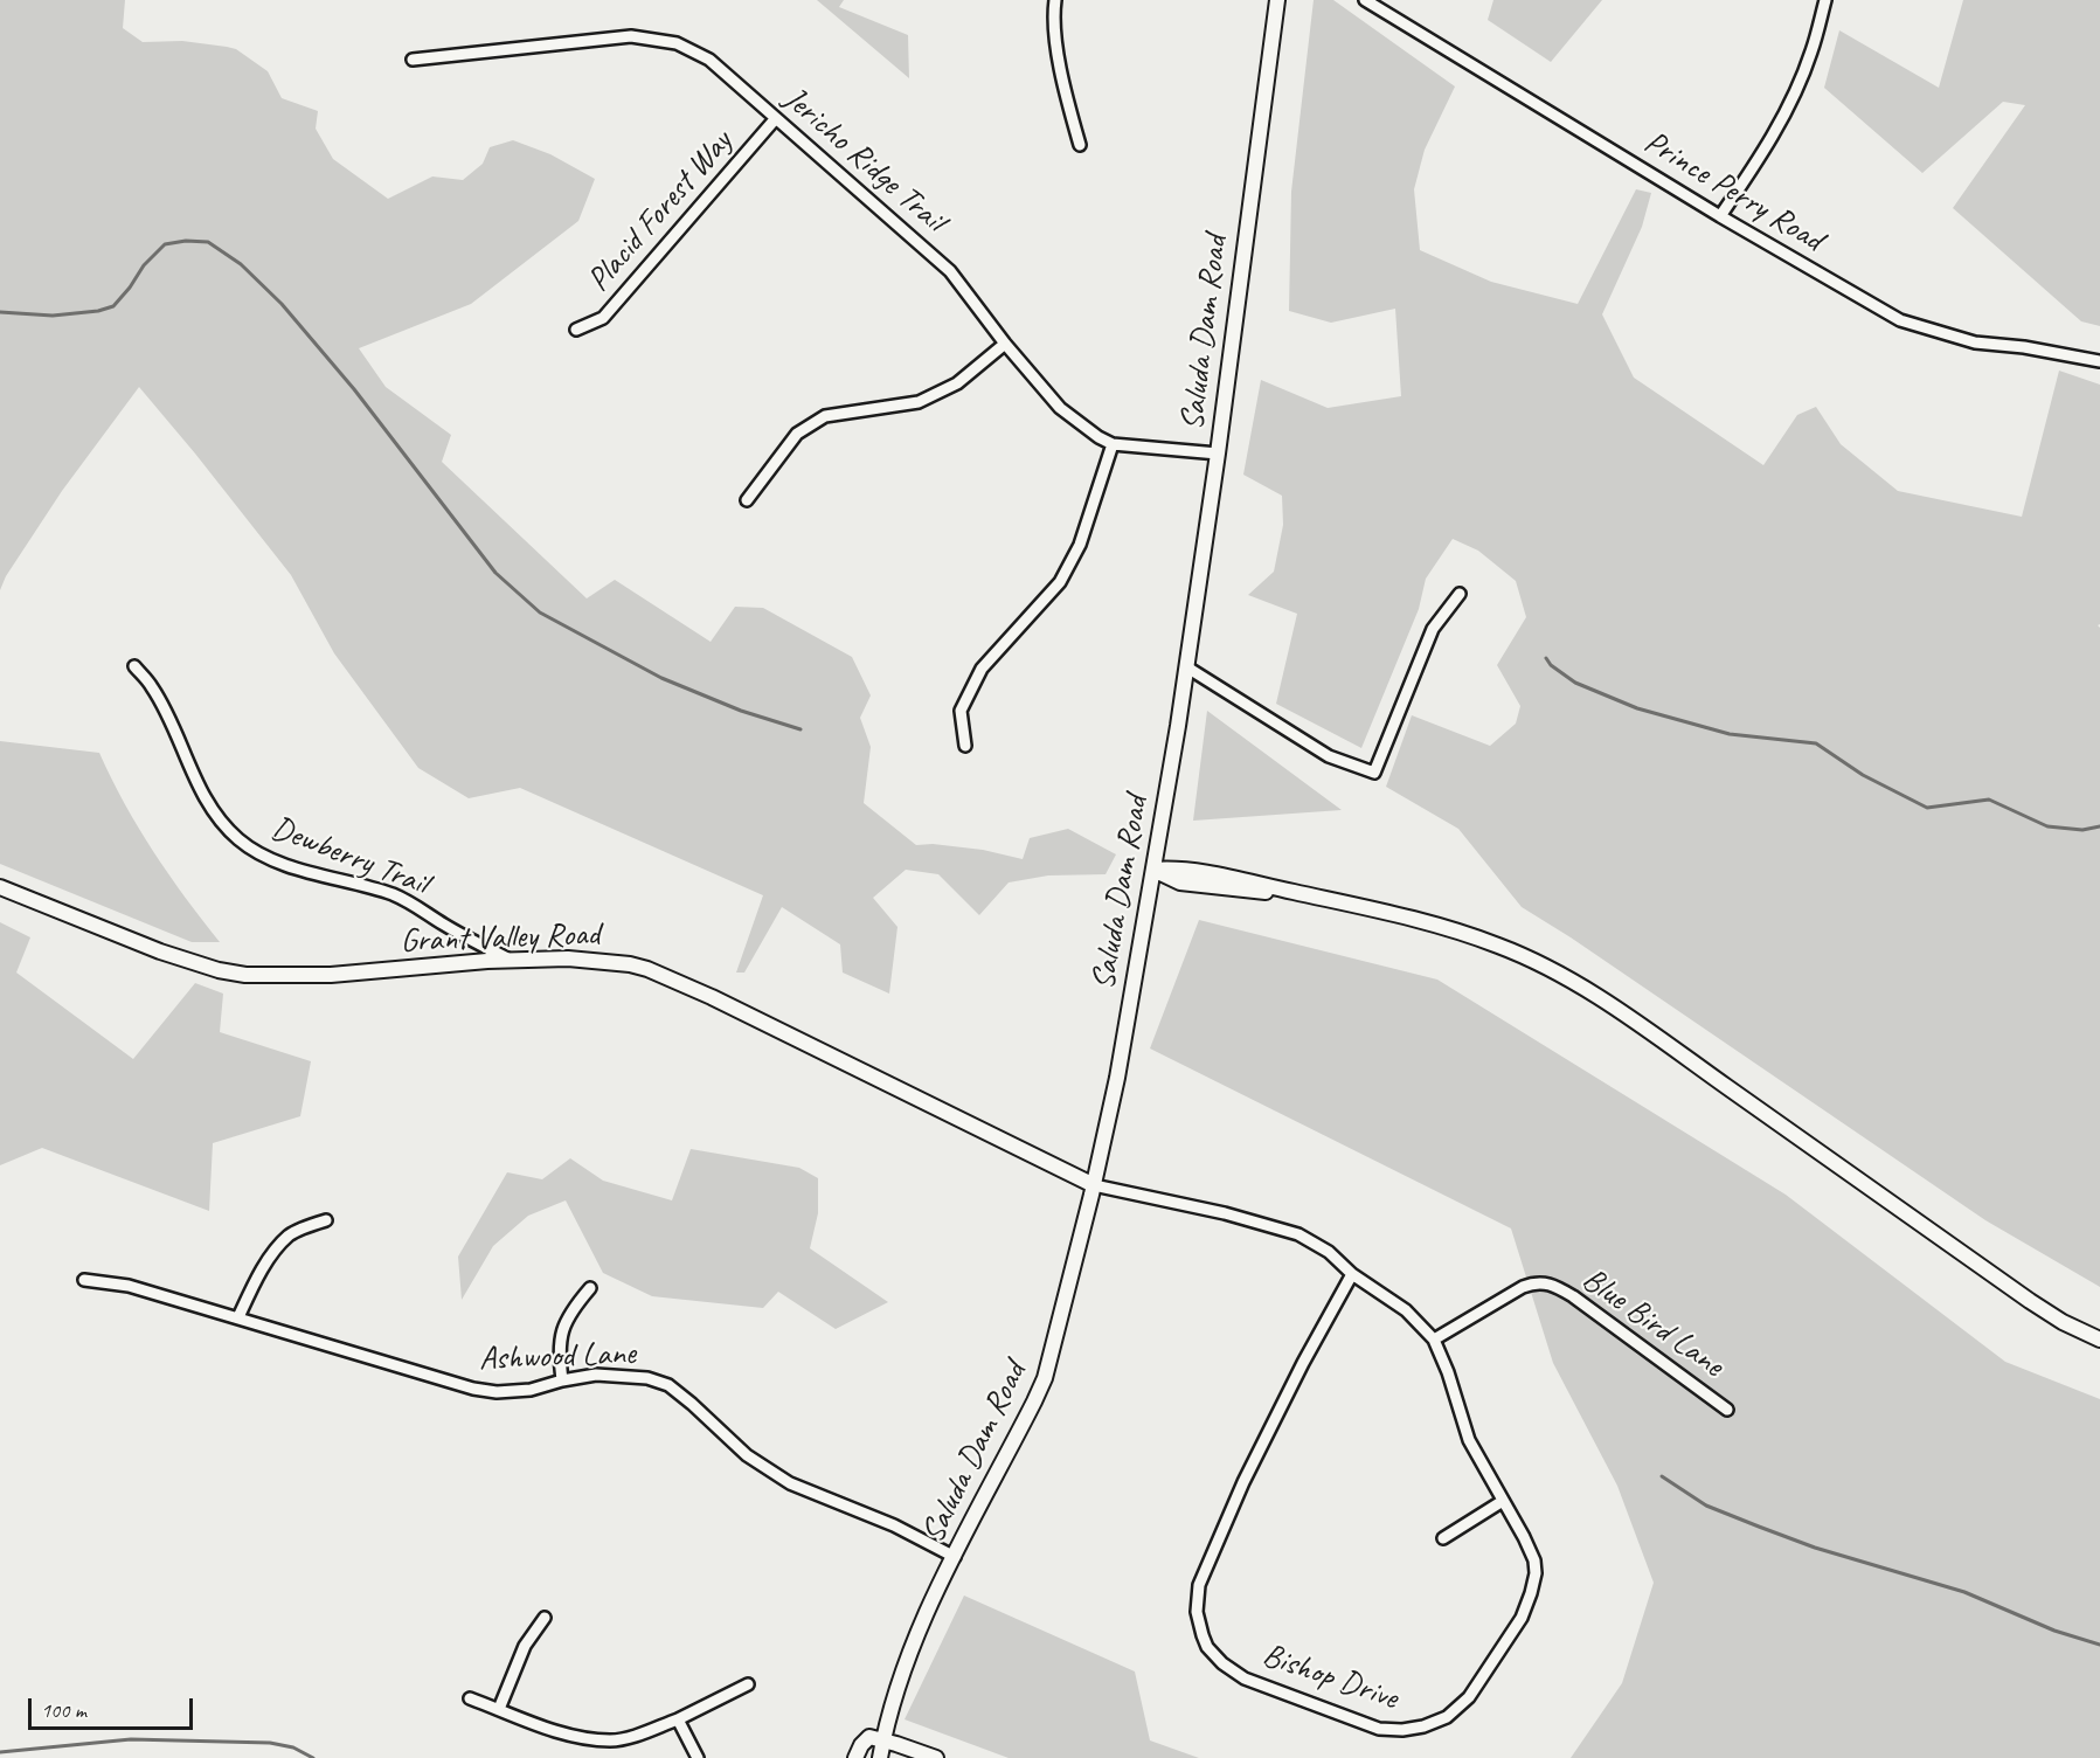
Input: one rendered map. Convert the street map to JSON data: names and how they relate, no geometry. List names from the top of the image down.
{
  "streets": {
    "street": [
      "Jericho Ridge Trail",
      "Prince Perry Road",
      "Placid Forest Way",
      "Saluda Dam Road",
      "Dewberry Trail",
      "Grant Valley Road",
      "Blue Bird Lane",
      "Ashwood Lane",
      "Bishop Drive"
    ]
  },
  "crossings": [
    ["Jericho Ridge Trail", "Placid Forest Way"],
    ["Jericho Ridge Trail", "Saluda Dam Road"],
    ["Saluda Dam Road", "Grant Valley Road"],
    ["Saluda Dam Road", "Ashwood Lane"],
    ["Saluda Dam Road", "Bishop Drive"],
    ["Dewberry Trail", "Grant Valley Road"],
    ["Grant Valley Road", "Bishop Drive"],
    ["Blue Bird Lane", "Bishop Drive"]
  ],
  "scale_bar": "100 m"
}
